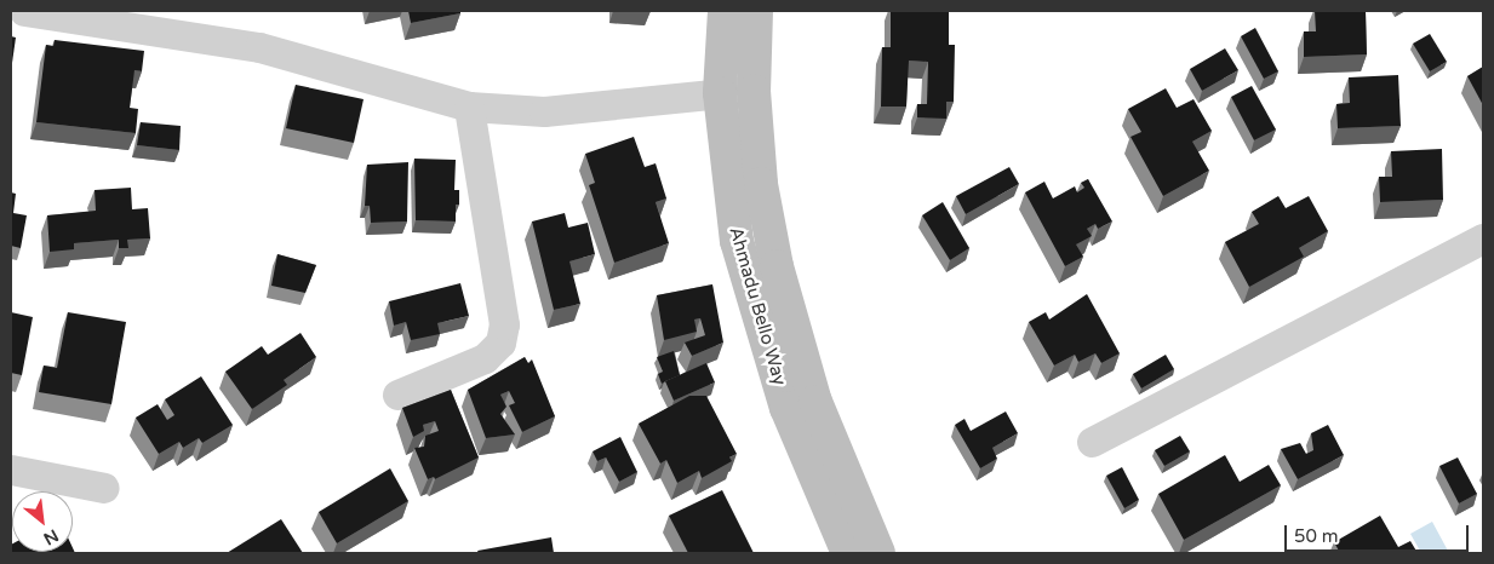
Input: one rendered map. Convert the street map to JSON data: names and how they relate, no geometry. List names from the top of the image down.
{
  "streets": {
    "main road": ["Ahmadu Bello Way"]
  },
  "scale_bar": "50 m",
  "north": "bottom right"
}
